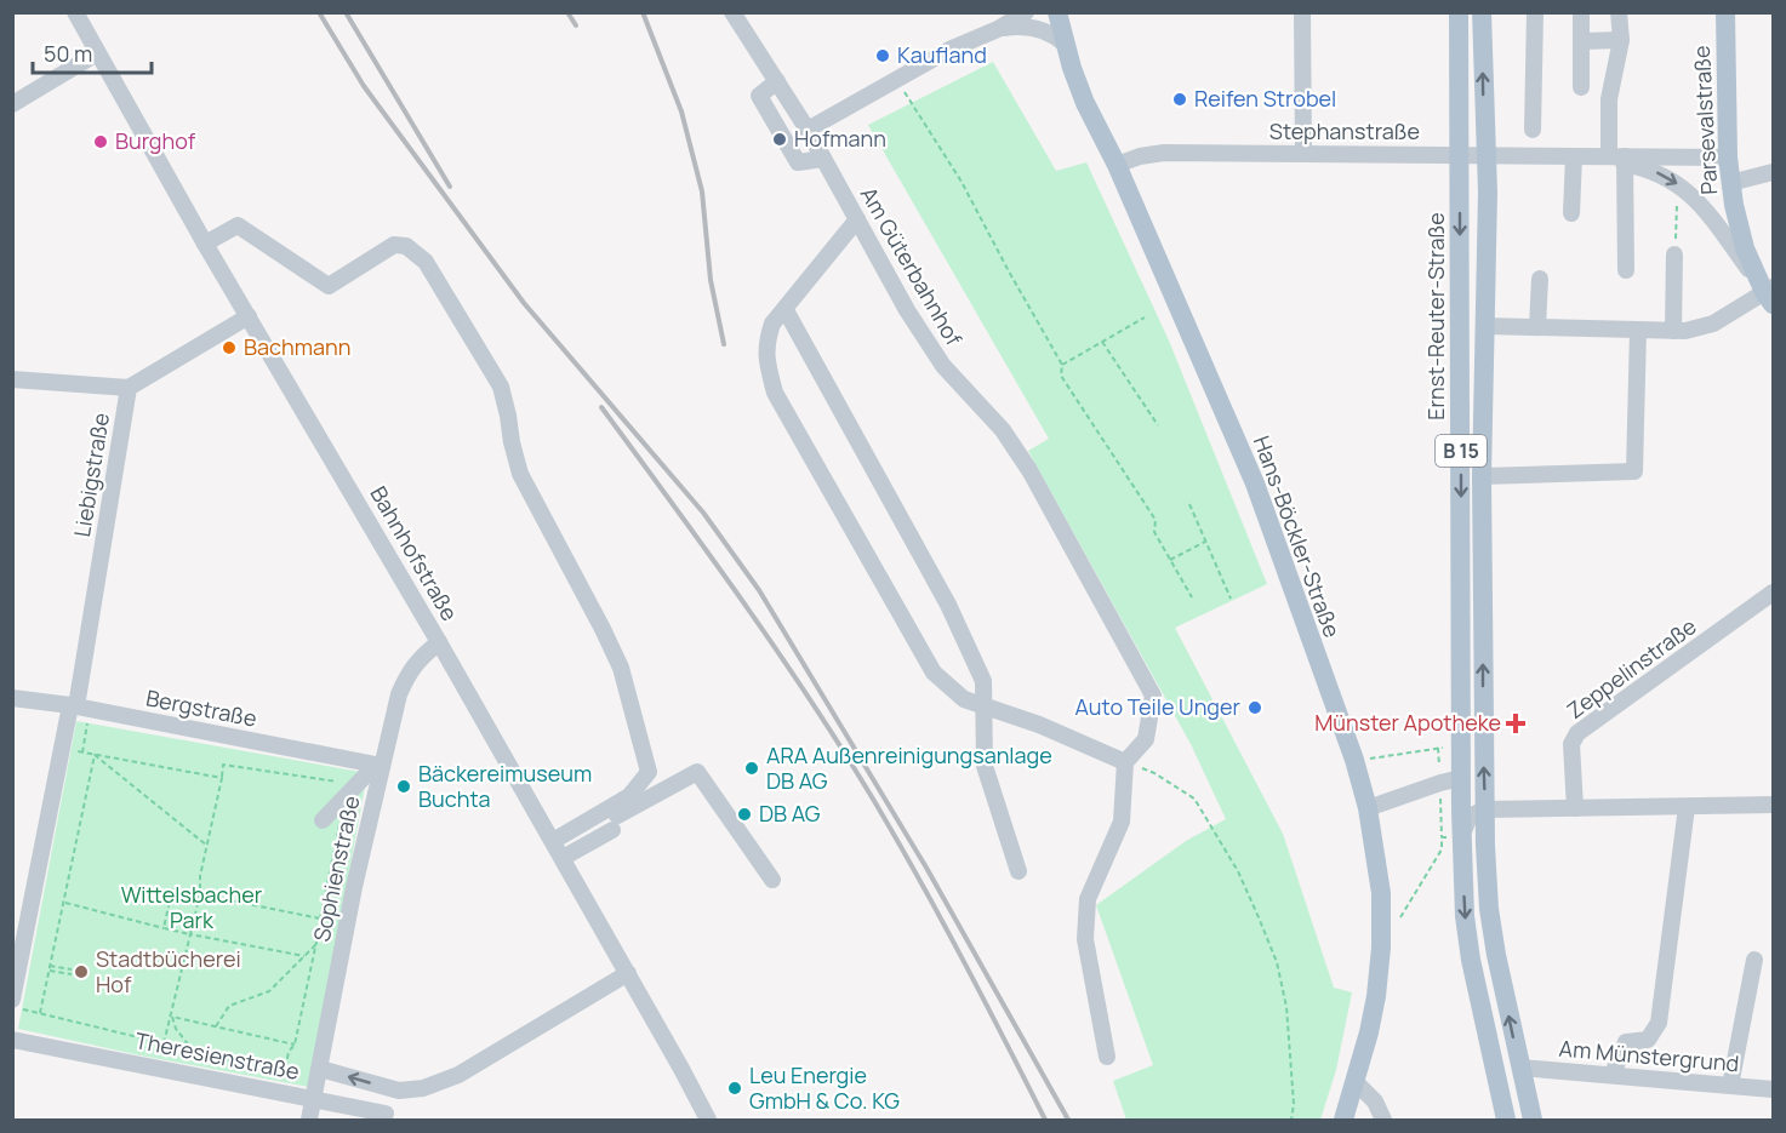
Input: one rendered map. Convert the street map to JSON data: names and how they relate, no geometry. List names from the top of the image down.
{
  "streets": {
    "main road": [
      "Parsevalstraße",
      "Ernst-Reuter-Straße",
      "B 15",
      "Hans-Böckler-Straße"
    ],
    "street": [
      "Stephanstraße",
      "Am Güterbahnhof",
      "Liebigstraße",
      "Bahnhofstraße",
      "Zeppelinstraße",
      "Bergstraße",
      "Sophienstraße",
      "Theresienstraße",
      "Am Münstergrund"
    ]
  },
  "crossings": [
    ["Parsevalstraße", "Stephanstraße"],
    ["Stephanstraße", "Ernst-Reuter-Straße"],
    ["Stephanstraße", "B 15"],
    ["Stephanstraße", "Hans-Böckler-Straße"],
    ["B 15", "Am Münstergrund"],
    ["Liebigstraße", "Bahnhofstraße"],
    ["Liebigstraße", "Bergstraße"],
    ["Bahnhofstraße", "Sophienstraße"],
    ["Bahnhofstraße", "Theresienstraße"],
    ["Bergstraße", "Sophienstraße"],
    ["Sophienstraße", "Theresienstraße"]
  ],
  "parks": ["Wittelsbacher Park"],
  "places": {
    "other": [
      "Kaufland",
      "Reifen Strobel",
      "Hofmann",
      "Burghof",
      "Bachmann",
      "Auto Teile Unger",
      "ARA Außenreinigungsanlage DB AG",
      "Bäckereimuseum Buchta",
      "DB AG",
      "Stadtbücherei Hof",
      "Leu Energie GmbH & Co. KG"
    ],
    "health": ["Münster Apotheke"]
  },
  "scale_bar": "50 m"
}
